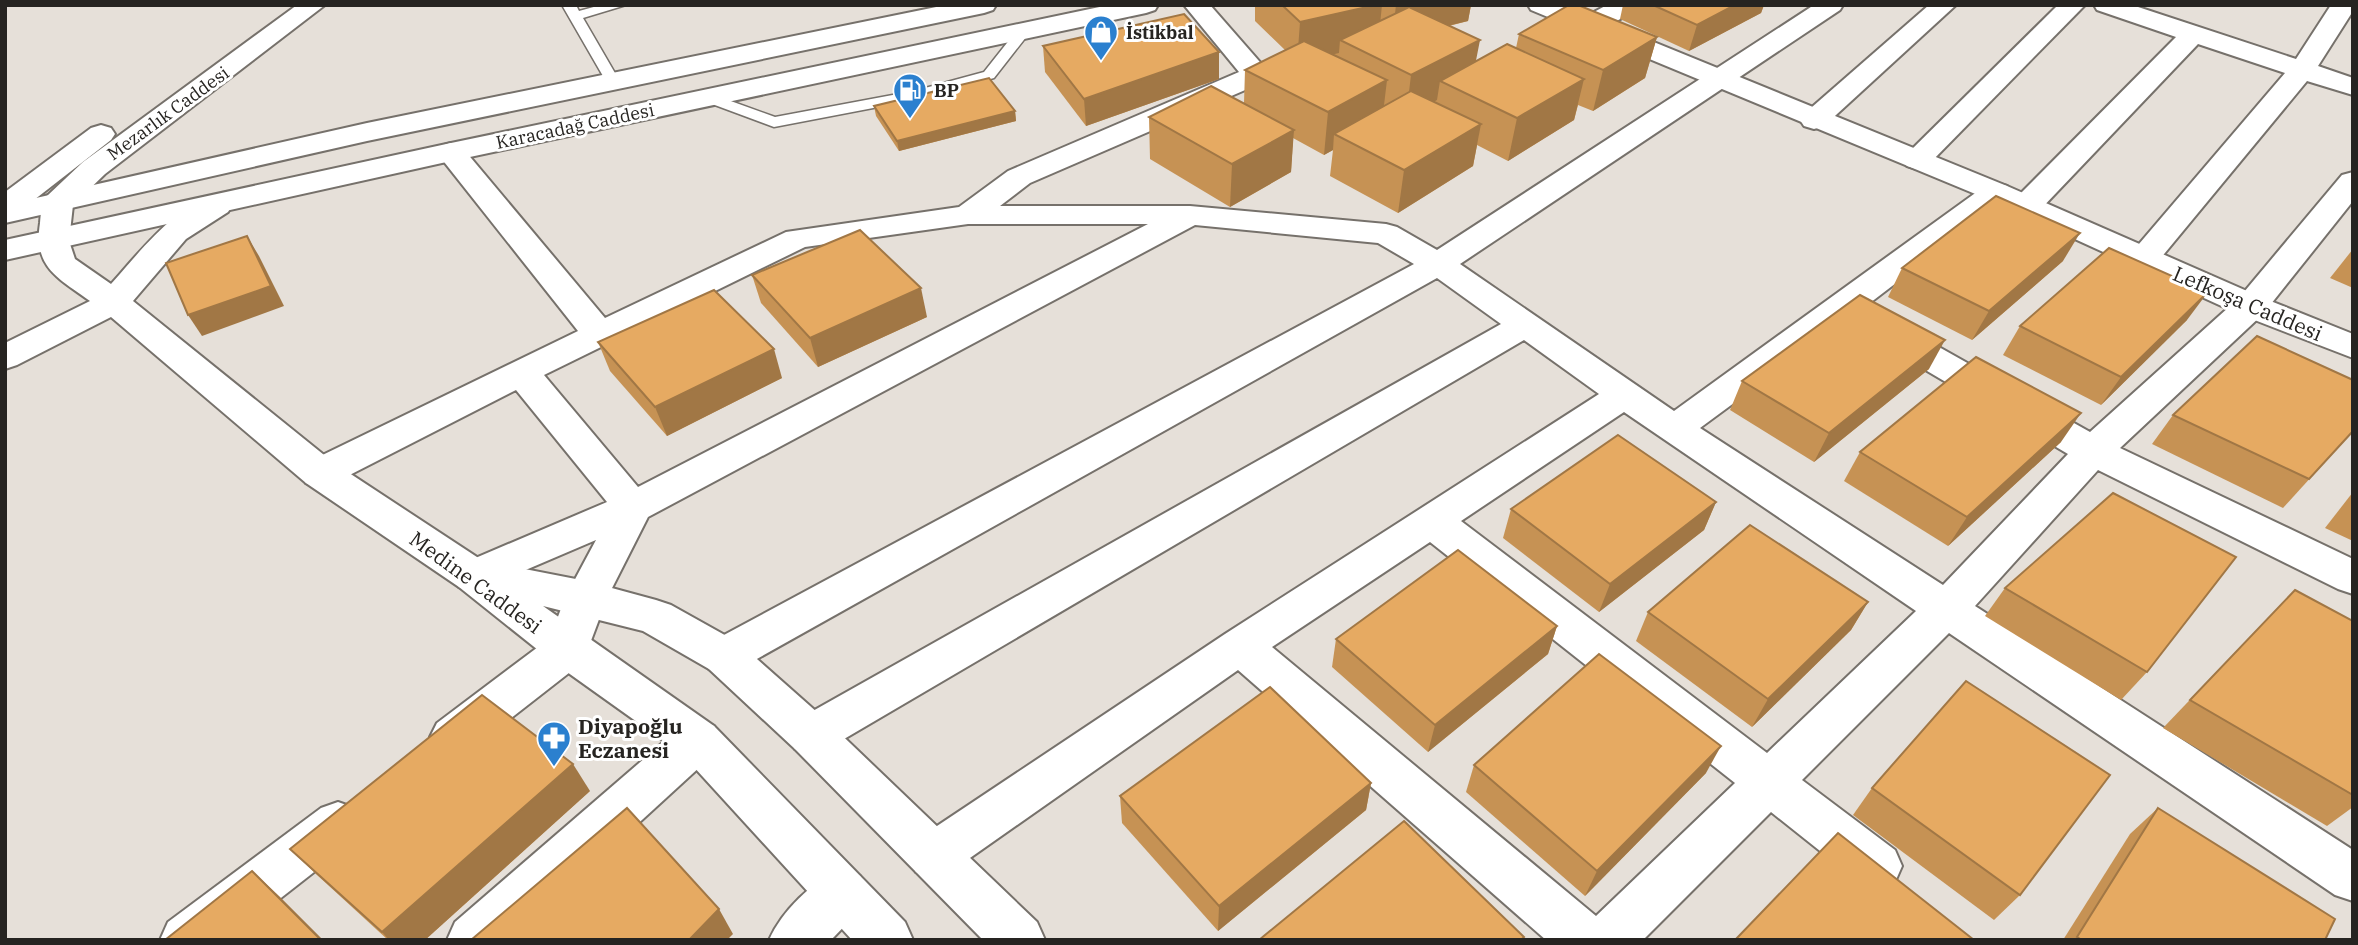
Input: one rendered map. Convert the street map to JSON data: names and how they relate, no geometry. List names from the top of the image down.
{
  "streets": {
    "main road": [
      "Mezarlık Caddesi",
      "Karacadağ Caddesi",
      "Lefkoşa Caddesi",
      "Medine Caddesi"
    ]
  },
  "crossings": [
    ["Mezarlık Caddesi", "Karacadağ Caddesi"],
    ["Karacadağ Caddesi", "Medine Caddesi"]
  ],
  "places": {
    "shop": ["İstikbal"],
    "fuel station": ["BP"],
    "pharmacy": ["Diyapoğlu Eczanesi"]
  }
}
